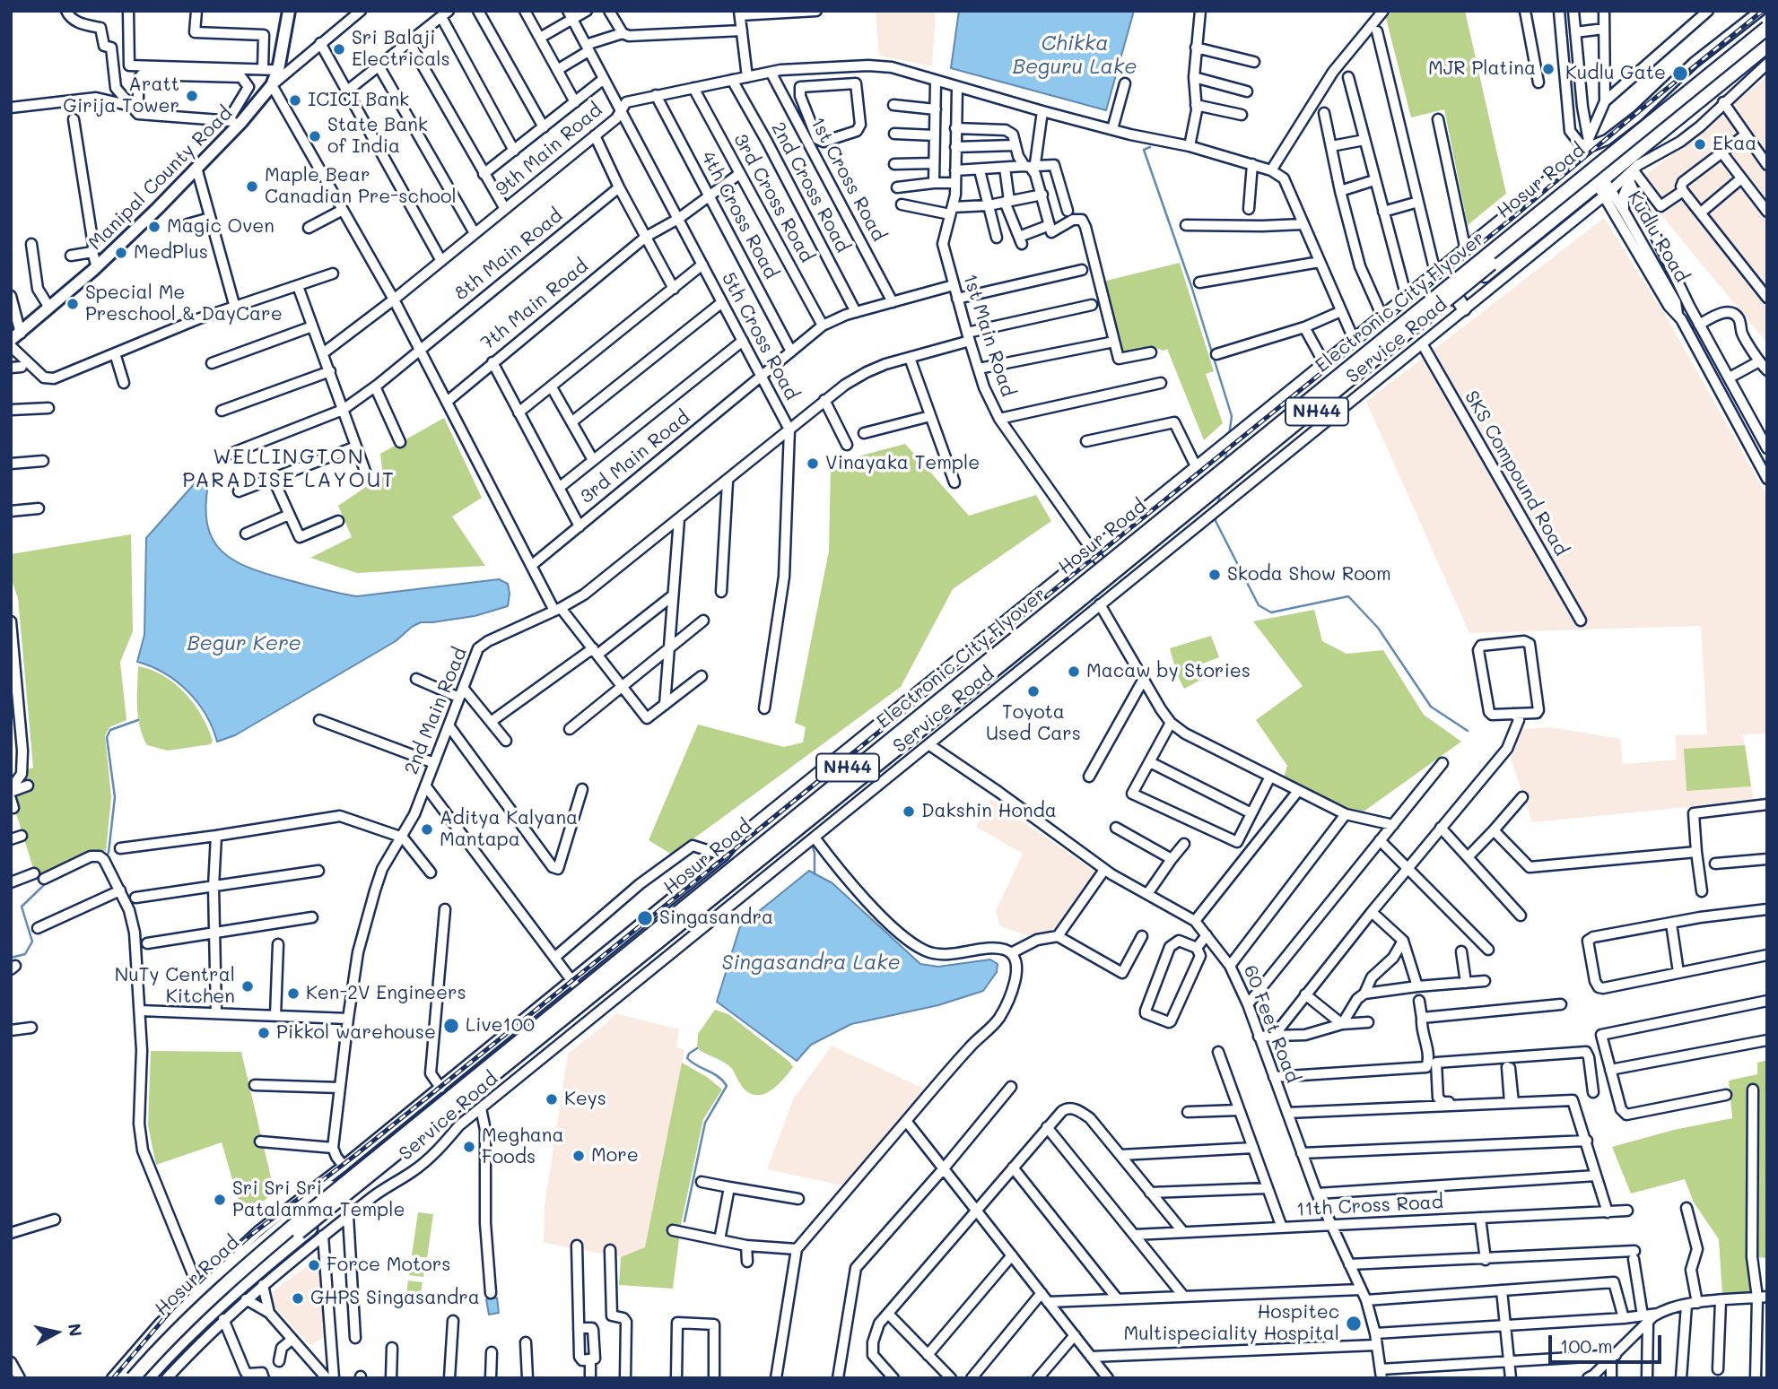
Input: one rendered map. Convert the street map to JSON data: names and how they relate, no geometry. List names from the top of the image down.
{
  "streets": {
    "highway": ["Hosur Road", "Electronic City Flyover", "NH44"],
    "main road": ["Manipal County Road"],
    "street": [
      "9th Main Road",
      "1st Cross Road",
      "2nd Cross Road",
      "3rd Cross Road",
      "4th Cross Road",
      "Kudlu Road",
      "8th Main Road",
      "7th Main Road",
      "1st Main Road",
      "5th Cross Road",
      "Service Road",
      "3rd Main Road",
      "SKS Compound Road",
      "2nd Main Road",
      "60 Feet Road",
      "11th Cross Road"
    ]
  },
  "crossings": [
    ["9th Main Road", "1st Cross Road"],
    ["9th Main Road", "2nd Cross Road"],
    ["9th Main Road", "3rd Cross Road"],
    ["9th Main Road", "4th Cross Road"],
    ["9th Main Road", "1st Main Road"],
    ["9th Main Road", "5th Cross Road"],
    ["1st Cross Road", "3rd Main Road"],
    ["Hosur Road", "Kudlu Road"],
    ["Hosur Road", "1st Main Road"],
    ["Hosur Road", "Service Road"],
    ["2nd Cross Road", "3rd Main Road"],
    ["3rd Cross Road", "7th Main Road"],
    ["3rd Cross Road", "3rd Main Road"],
    ["4th Cross Road", "7th Main Road"],
    ["4th Cross Road", "3rd Main Road"],
    ["7th Main Road", "5th Cross Road"],
    ["1st Main Road", "3rd Main Road"],
    ["1st Main Road", "2nd Main Road"],
    ["5th Cross Road", "3rd Main Road"],
    ["5th Cross Road", "2nd Main Road"],
    ["Service Road", "SKS Compound Road"],
    ["Service Road", "60 Feet Road"],
    ["60 Feet Road", "11th Cross Road"]
  ],
  "districts": ["WELLINGTON PARADISE LAYOUT"],
  "water": ["Chikka Beguru Lake", "Begur Kere", "Singasandra Lake"],
  "places": [
    "Sri Balaji Electricals",
    "MJR Platina",
    "Kudlu Gate",
    "Aratt Girija Tower",
    "ICICI Bank",
    "State Bank of India",
    "Ekaa",
    "Maple Bear Canadian Pre-school",
    "Magic Oven",
    "MedPlus",
    "Special Me Preschool & DayCare",
    "Vinayaka Temple",
    "Skoda Show Room",
    "Macaw by Stories",
    "Toyota Used Cars",
    "Dakshin Honda",
    "Aditya Kalyana Mantapa",
    "Singasandra",
    "NuTy Central Kitchen",
    "Ken-2V Engineers",
    "Live100",
    "Pikkol warehouse",
    "Keys",
    "Meghana Foods",
    "More",
    "Sri Sri Sri Patalamma Temple",
    "Force Motors",
    "GHPS Singasandra",
    "Hospitec Multispeciality Hospital"
  ],
  "scale_bar": "100 m",
  "north": "right"
}
